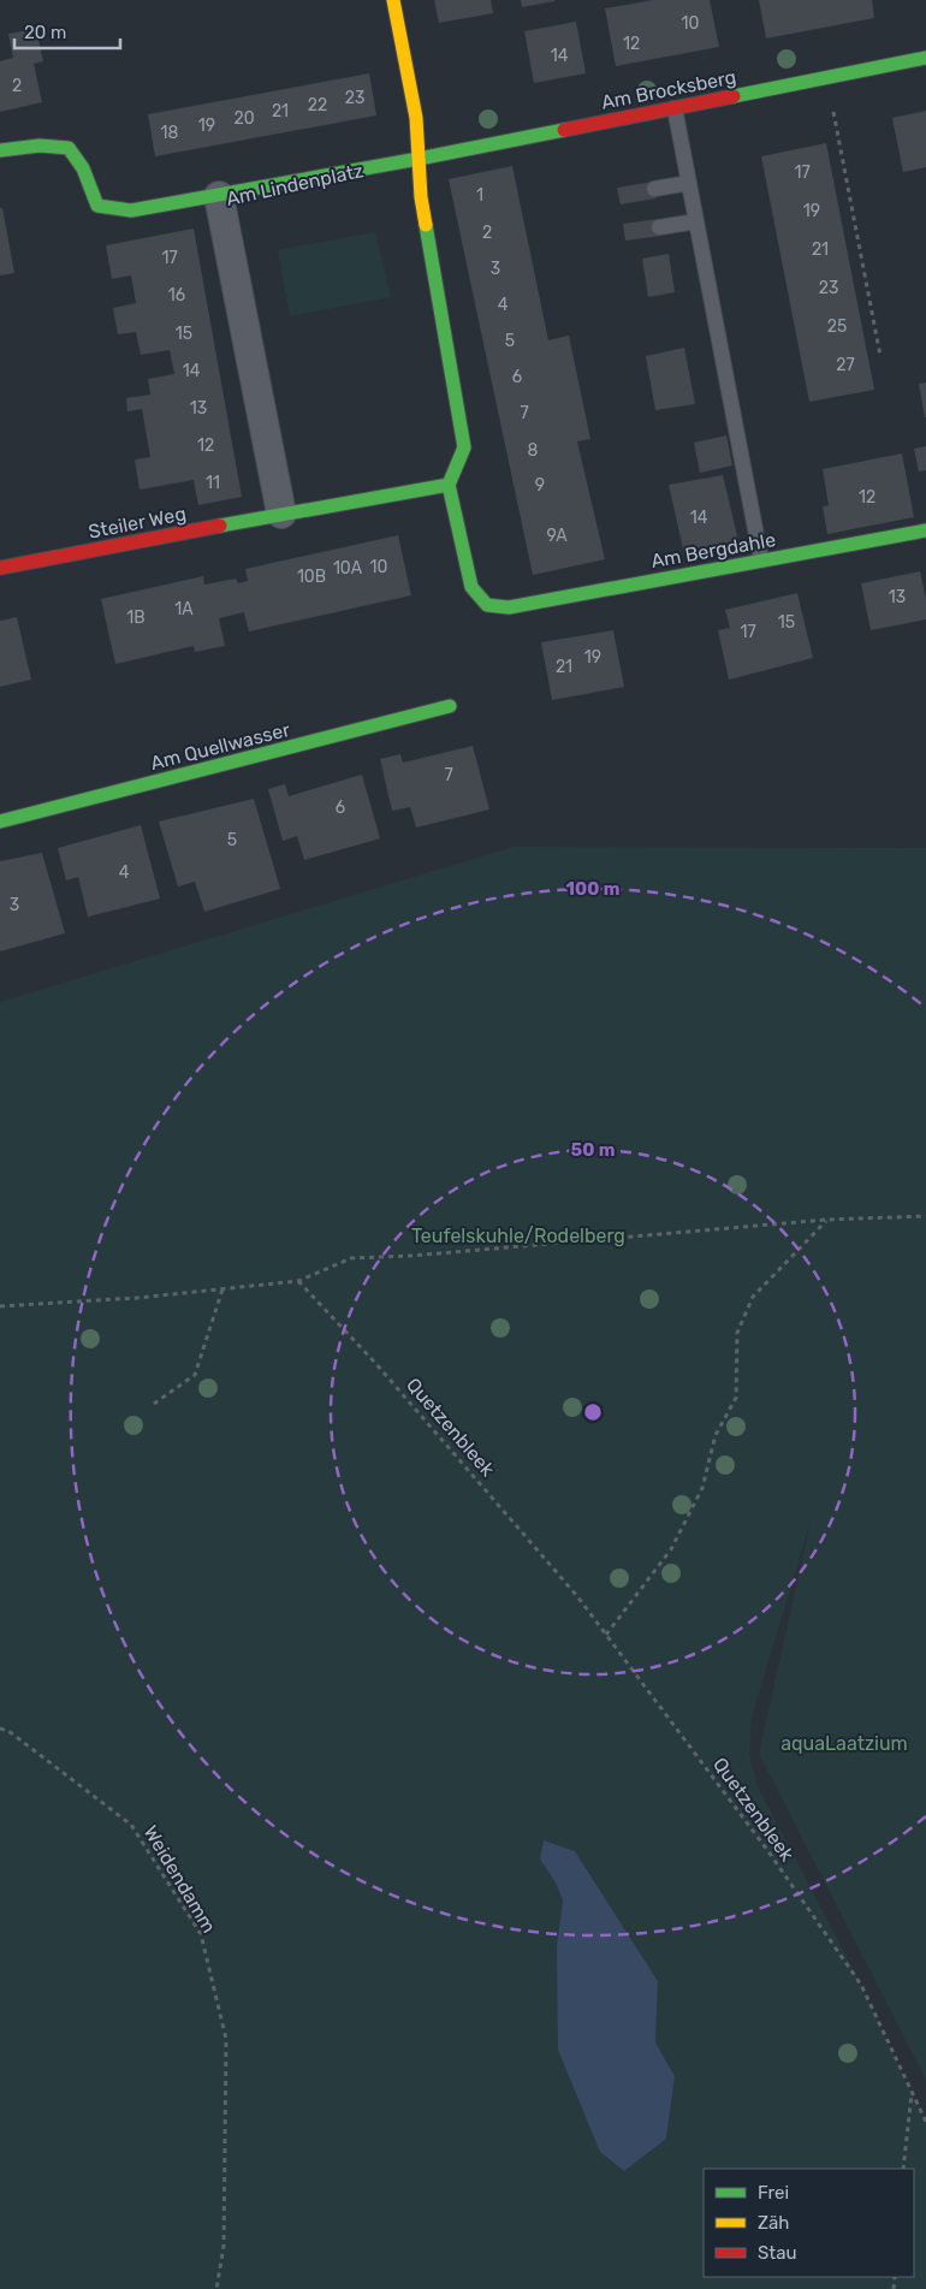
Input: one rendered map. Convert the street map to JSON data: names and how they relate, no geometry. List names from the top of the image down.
{
  "streets": {
    "street": [
      "Am Brocksberg",
      "Am Lindenplatz",
      "Steiler Weg",
      "Am Bergdahle",
      "Am Quellwasser"
    ],
    "path": ["Quetzenbleek", "Weidendamm"]
  },
  "crossings": [
    ["Am Brocksberg", "Am Lindenplatz"],
    ["Am Lindenplatz", "Steiler Weg"]
  ],
  "parks": ["Teufelskuhle/Rodelberg", "aquaLaatzium"],
  "house_numbers": [
    "10",
    "12",
    "14",
    "2",
    "23",
    "22",
    "21",
    "20",
    "19",
    "18",
    "17",
    "1",
    "19",
    "2",
    "21",
    "17",
    "3",
    "23",
    "16",
    "4",
    "25",
    "15",
    "5",
    "27",
    "14",
    "6",
    "13",
    "7",
    "12",
    "8",
    "11",
    "9",
    "12",
    "14",
    "9A",
    "10",
    "10A",
    "10B",
    "13",
    "1A",
    "1B",
    "15",
    "17",
    "19",
    "21",
    "7",
    "6",
    "5",
    "4",
    "3"
  ],
  "legend": ["Frei", "Zäh", "Stau"],
  "scale_bar": "20 m",
  "rings": ["100 m", "50 m"]
}
